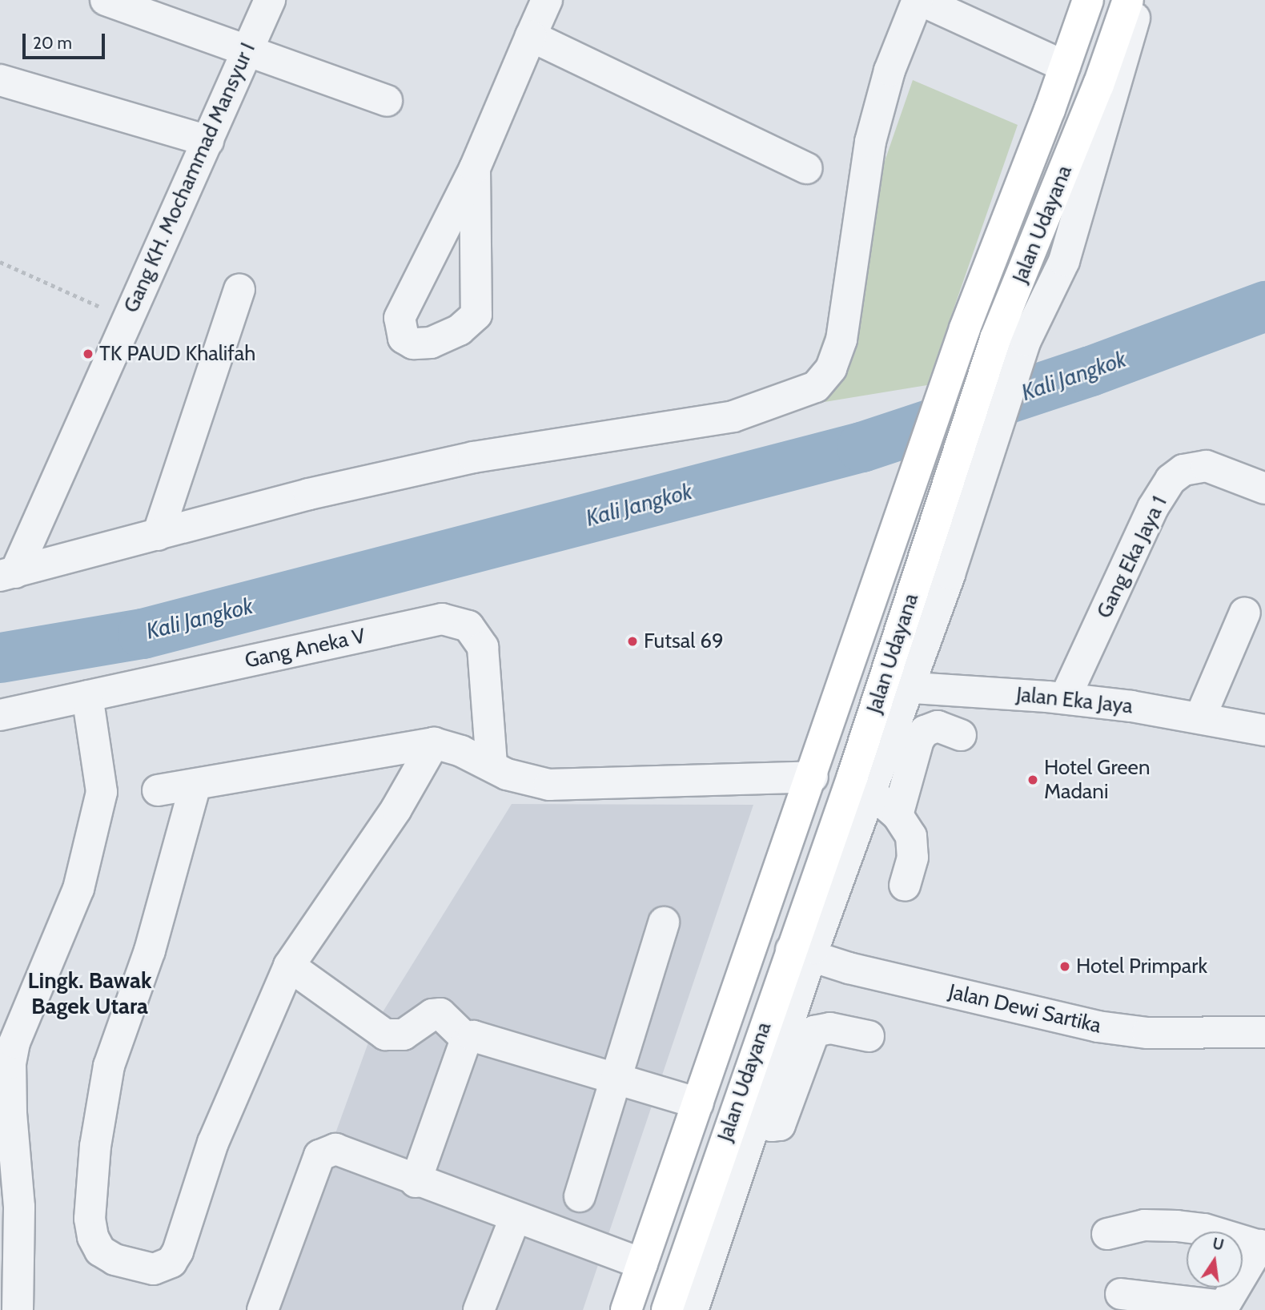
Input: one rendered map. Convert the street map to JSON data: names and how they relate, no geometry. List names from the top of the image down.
{
  "streets": {
    "main road": ["Jalan Udayana"],
    "street": [
      "Gang KH. Mochammad Mansyur I",
      "Gang Eka Jaya 1",
      "Gang Aneka V",
      "Jalan Eka Jaya",
      "Jalan Dewi Sartika"
    ]
  },
  "crossings": [
    ["Jalan Udayana", "Jalan Eka Jaya"],
    ["Jalan Udayana", "Jalan Dewi Sartika"],
    ["Gang Eka Jaya 1", "Jalan Eka Jaya"]
  ],
  "districts": ["Lingk. Bawak Bagek Utara"],
  "water": ["Kali Jangkok"],
  "places": [
    "TK PAUD Khalifah",
    "Futsal 69",
    "Hotel Green Madani",
    "Hotel Primpark"
  ],
  "scale_bar": "20 m",
  "north": "top"
}
